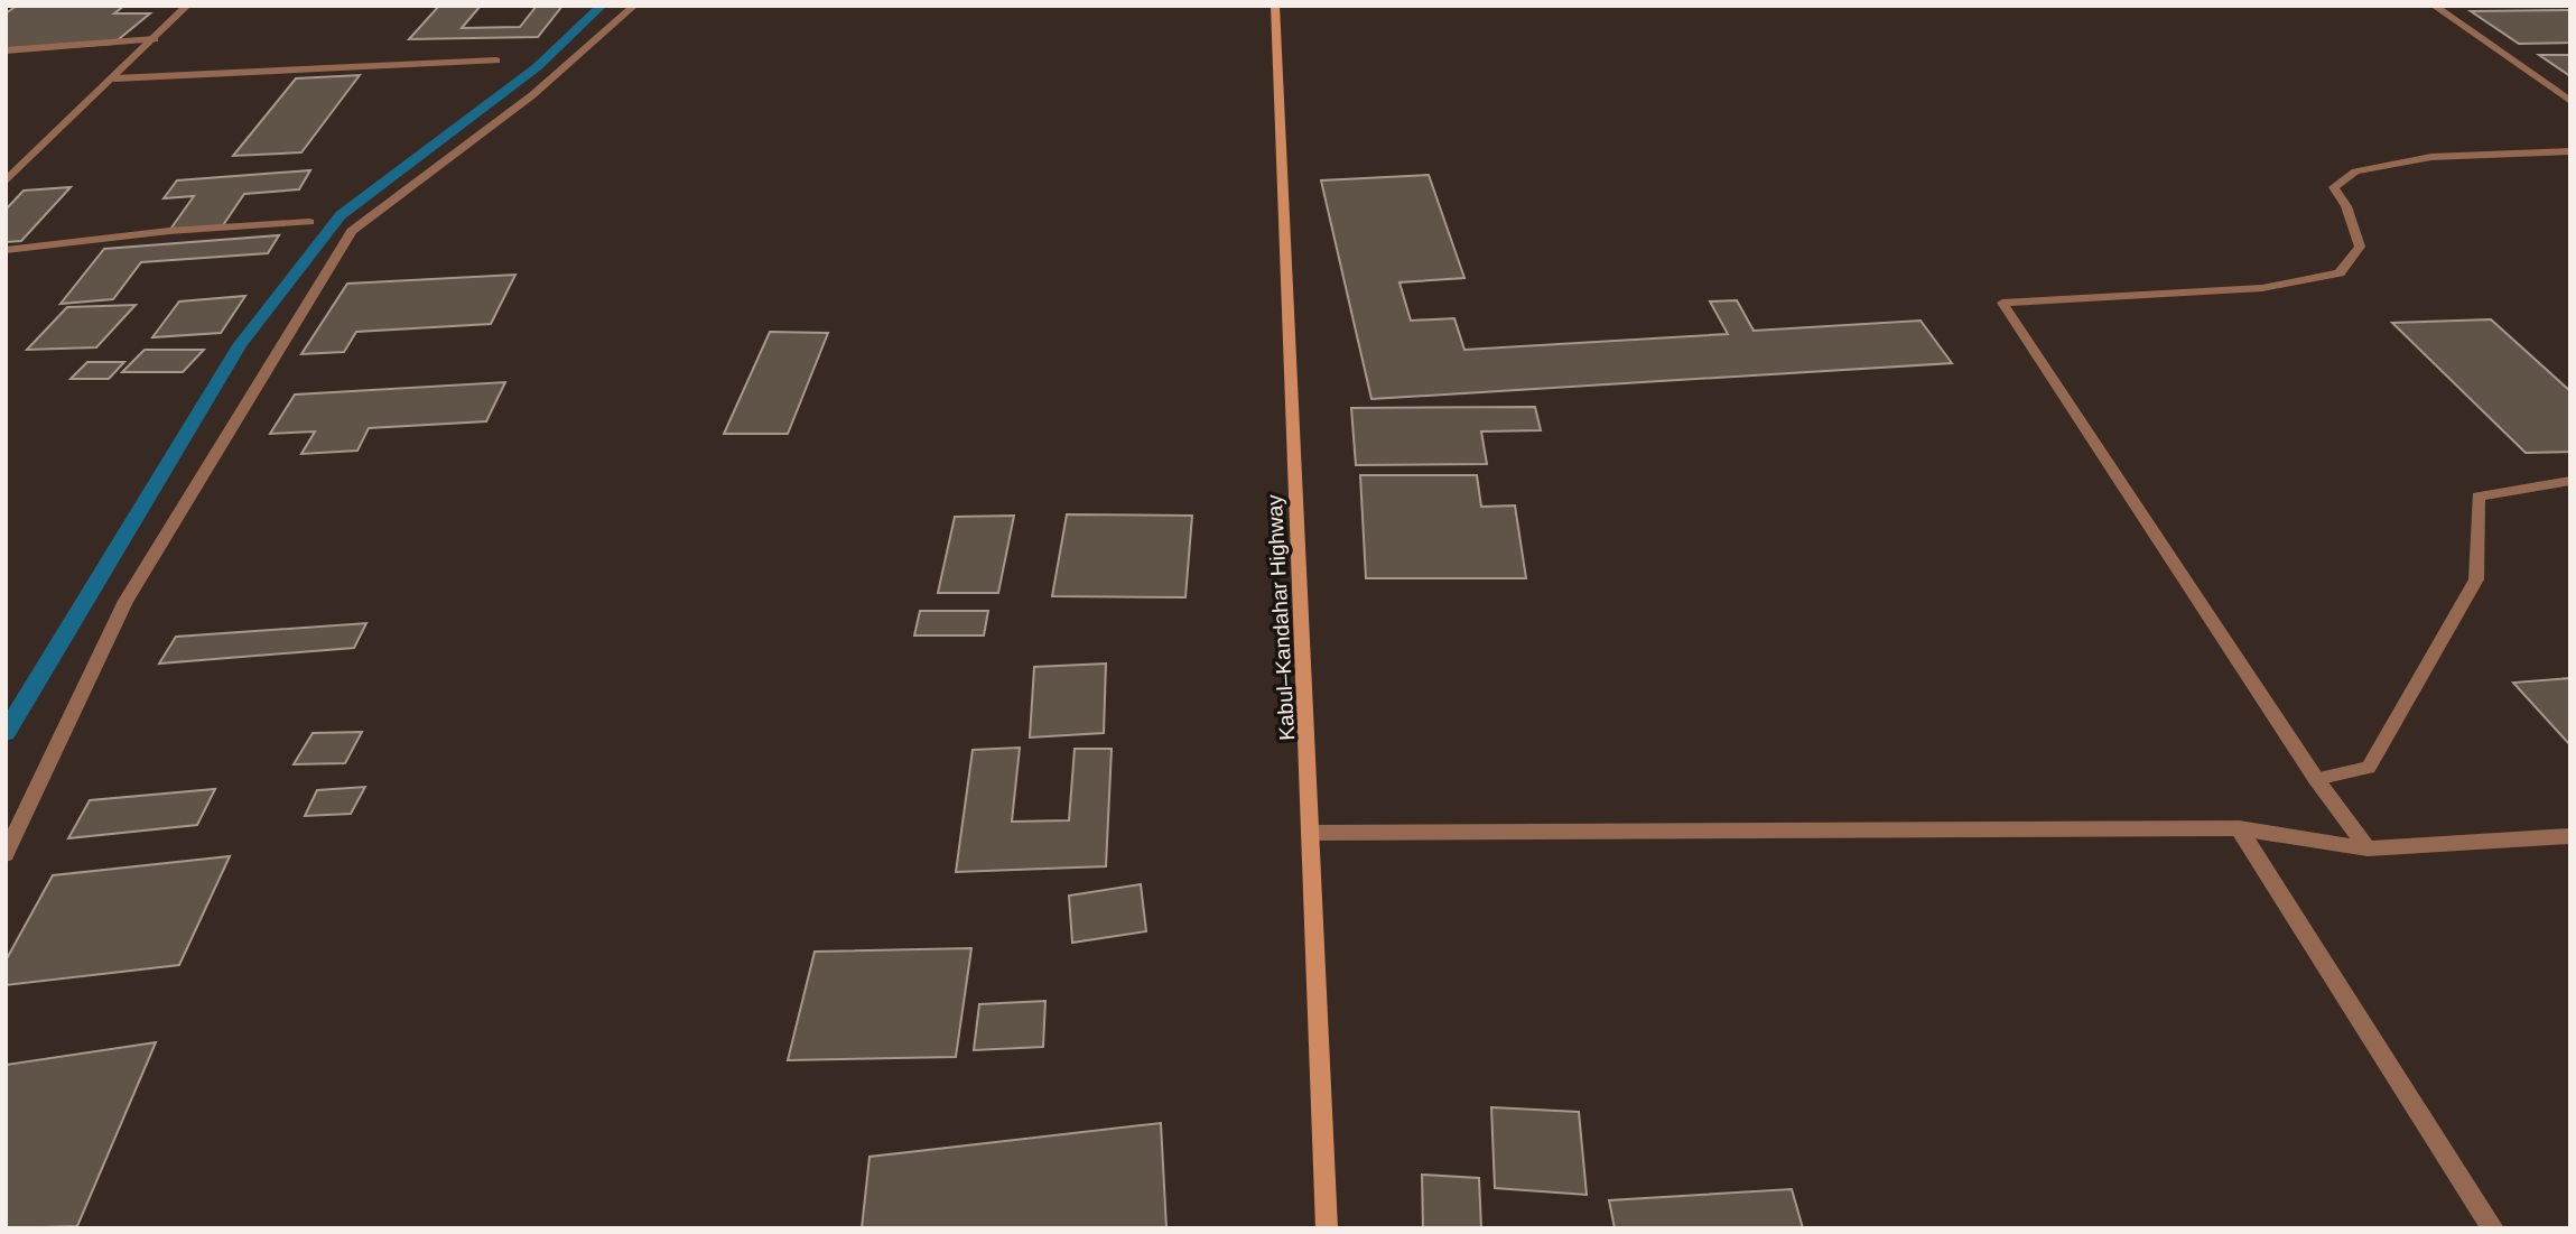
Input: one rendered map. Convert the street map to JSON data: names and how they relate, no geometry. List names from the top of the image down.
{
  "streets": {
    "main road": ["Kabul–Kandahar Highway"]
  }
}
